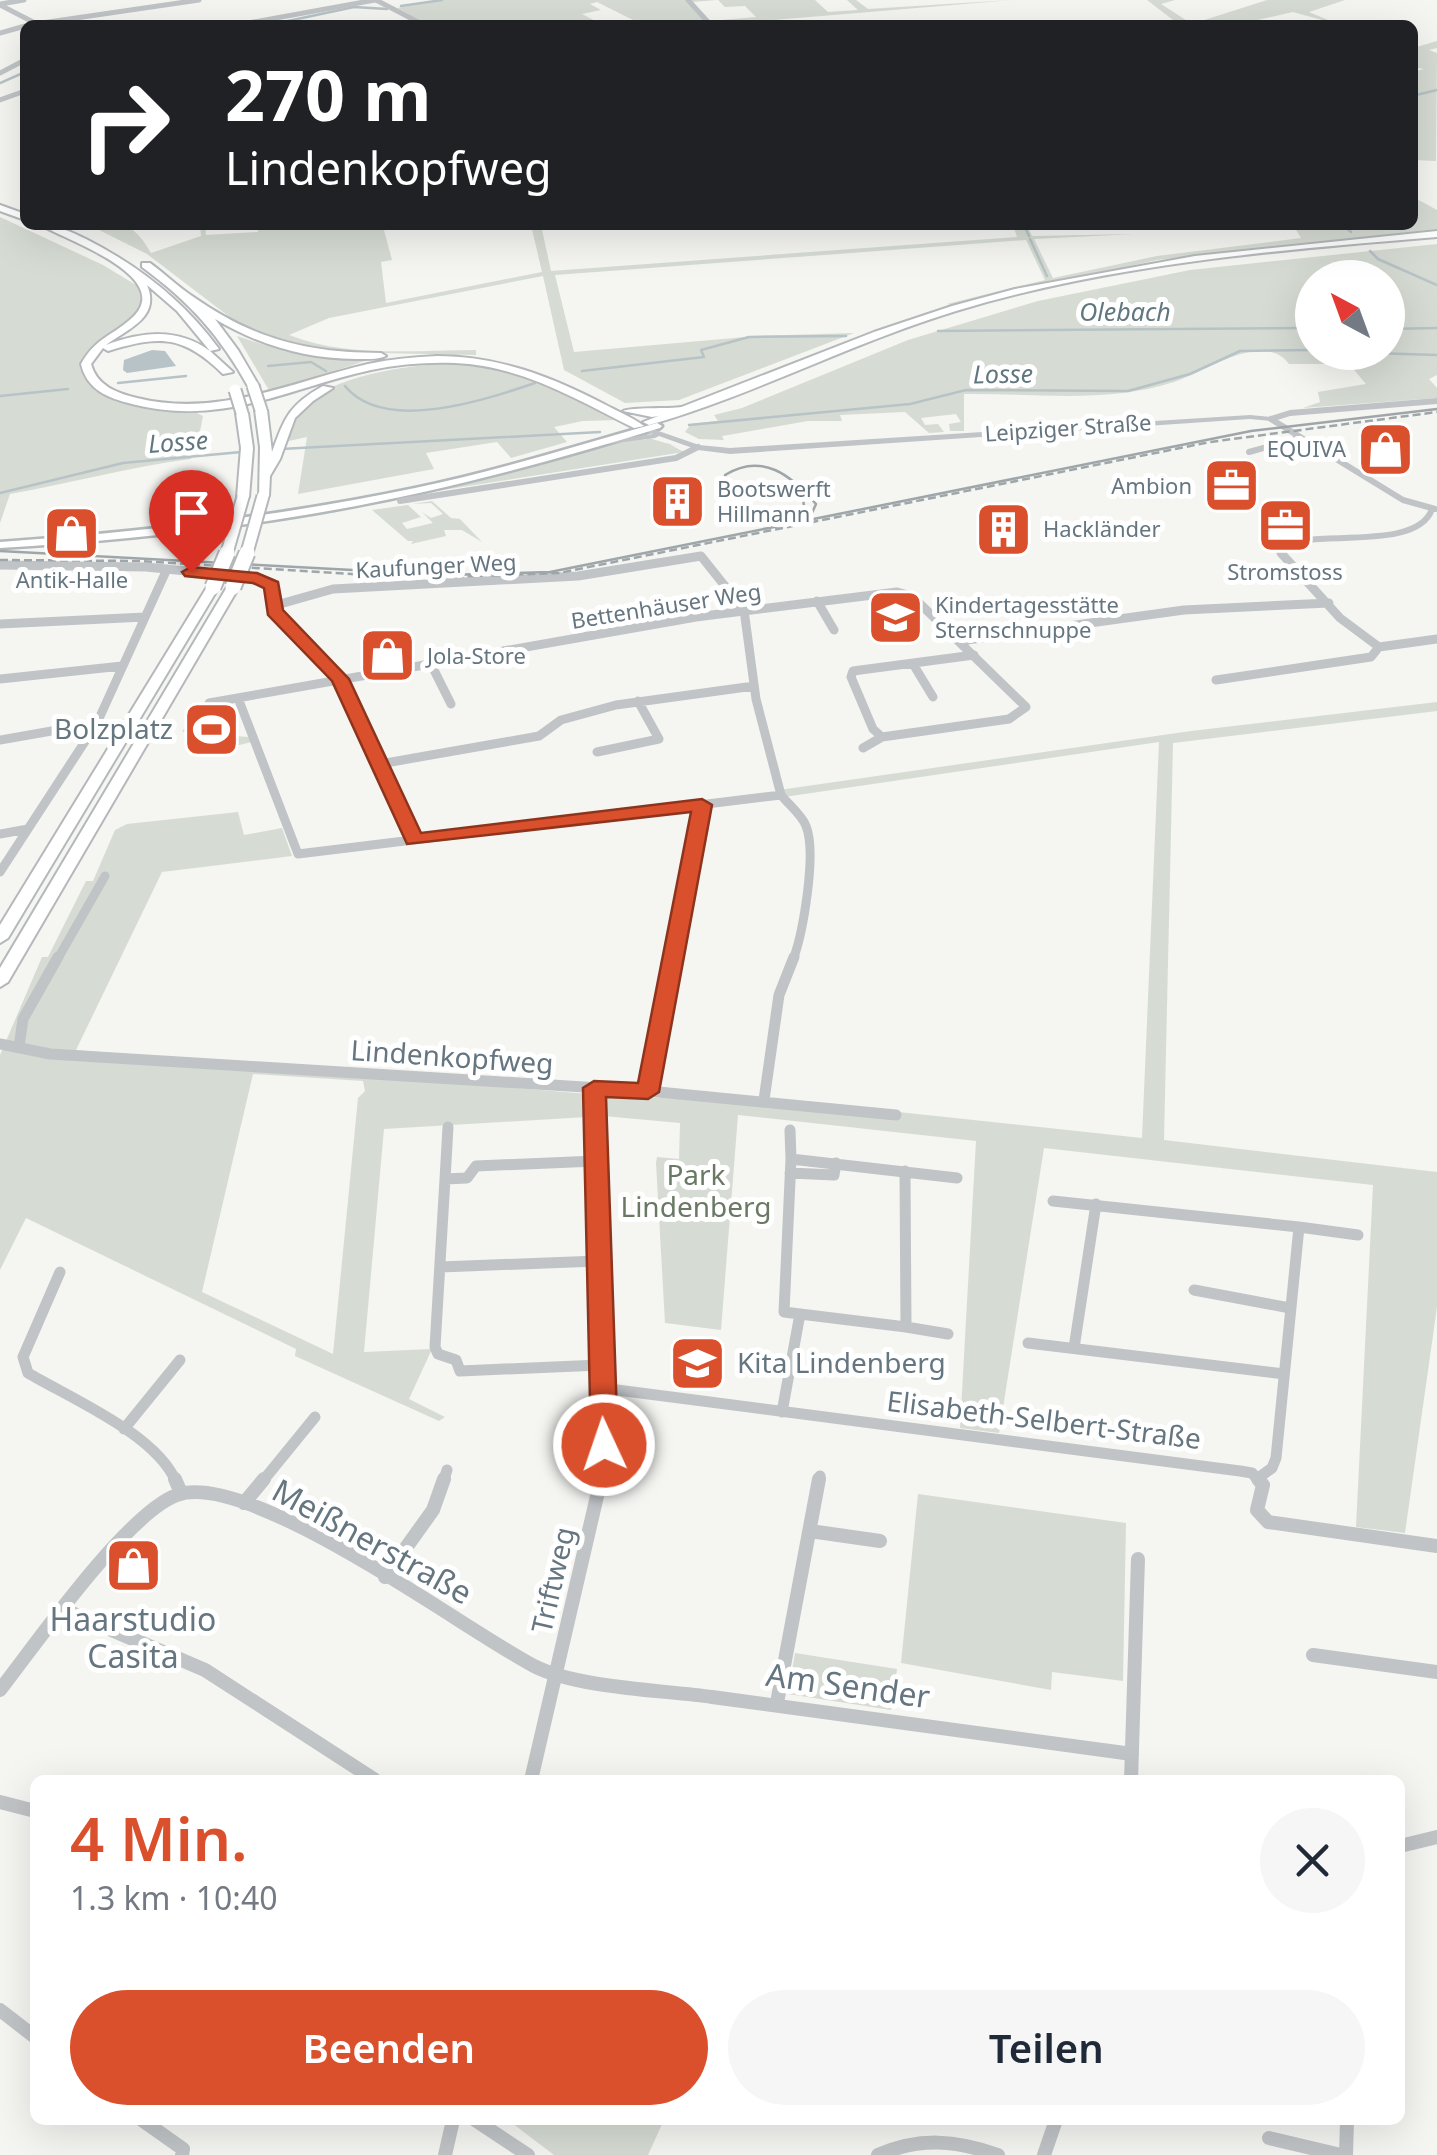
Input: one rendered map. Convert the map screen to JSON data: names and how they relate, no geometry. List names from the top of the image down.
{
  "streets": {
    "street": [
      "Leipziger Straße",
      "Kaufunger Weg",
      "Bettenhäuser Weg",
      "Lindenkopfweg",
      "Elisabeth-Selbert-Straße",
      "Meißnerstraße",
      "Triftweg",
      "Am Sender"
    ]
  },
  "crossings": [
    ["Kaufunger Weg", "Bettenhäuser Weg"],
    ["Lindenkopfweg", "Triftweg"],
    ["Elisabeth-Selbert-Straße", "Triftweg"],
    ["Meißnerstraße", "Triftweg"],
    ["Meißnerstraße", "Am Sender"],
    ["Triftweg", "Am Sender"]
  ],
  "water": ["Olebach", "Losse"],
  "parks": ["Park Lindenberg"],
  "places": {
    "shop": [
      "EQUIVA",
      "Antik-Halle",
      "Jola-Store",
      "Haarstudio Casita"
    ],
    "office": ["Ambion", "Stromstoss"],
    "building": ["Bootswerft Hillmann", "Hackländer"],
    "school or university": ["Kindertagesstätte Sternschnuppe", "Kita Lindenberg"],
    "sports": ["Bolzplatz"]
  },
  "north": "top left",
  "page": {
    "turn": ["270 m", "Lindenkopfweg"],
    "heading": ["4 Min.", "1.3 km · 10:40"],
    "buttons": ["Beenden", "Teilen"]
  }
}
